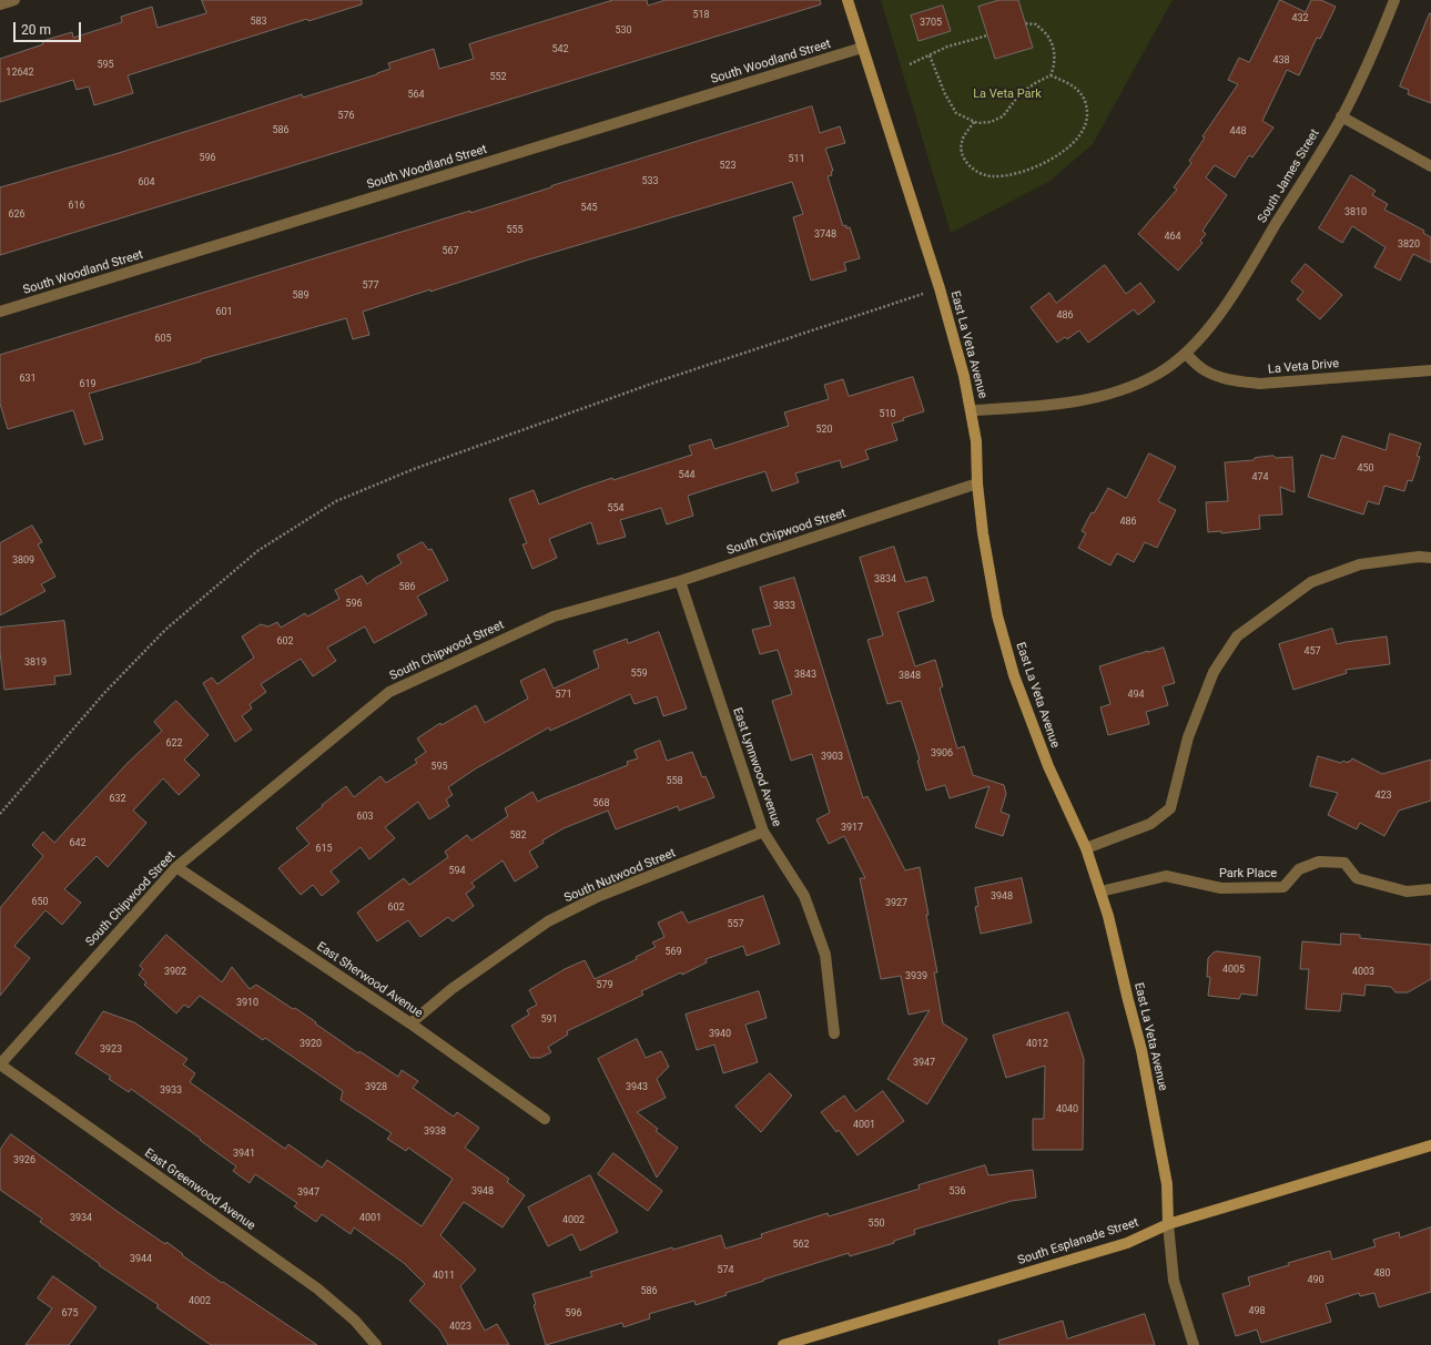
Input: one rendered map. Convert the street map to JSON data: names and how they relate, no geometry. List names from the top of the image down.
{
  "streets": {
    "street": [
      "South Woodland Street",
      "South James Street",
      "East La Veta Avenue",
      "La Veta Drive",
      "South Chipwood Street",
      "East Lynnwood Avenue",
      "Park Place",
      "South Nutwood Street",
      "East Sherwood Avenue",
      "East Greenwood Avenue",
      "South Esplanade Street"
    ]
  },
  "crossings": [
    ["South Woodland Street", "East La Veta Avenue"],
    ["South James Street", "East La Veta Avenue"],
    ["South James Street", "La Veta Drive"],
    ["East La Veta Avenue", "South Chipwood Street"],
    ["East La Veta Avenue", "Park Place"],
    ["East La Veta Avenue", "South Esplanade Street"],
    ["South Chipwood Street", "East Lynnwood Avenue"],
    ["South Chipwood Street", "East Sherwood Avenue"],
    ["South Chipwood Street", "East Greenwood Avenue"],
    ["East Lynnwood Avenue", "South Nutwood Street"],
    ["South Nutwood Street", "East Sherwood Avenue"]
  ],
  "parks": ["La Veta Park"],
  "house_numbers": [
    "518",
    "432",
    "583",
    "3705",
    "530",
    "542",
    "438",
    "595",
    "12642",
    "552",
    "564",
    "576",
    "586",
    "448",
    "596",
    "511",
    "523",
    "533",
    "604",
    "616",
    "545",
    "3810",
    "626",
    "555",
    "3748",
    "464",
    "3820",
    "567",
    "577",
    "589",
    "601",
    "486",
    "605",
    "631",
    "619",
    "510",
    "520",
    "450",
    "544",
    "474",
    "554",
    "486",
    "3809",
    "3834",
    "586",
    "596",
    "3833",
    "602",
    "457",
    "3819",
    "559",
    "3843",
    "3848",
    "571",
    "494",
    "622",
    "3906",
    "3903",
    "595",
    "558",
    "423",
    "632",
    "568",
    "603",
    "3917",
    "582",
    "642",
    "615",
    "594",
    "3948",
    "650",
    "3927",
    "602",
    "557",
    "569",
    "4005",
    "3902",
    "4003",
    "3939",
    "579",
    "3910",
    "591",
    "3940",
    "3920",
    "4012",
    "3923",
    "3947",
    "3928",
    "3943",
    "3933",
    "4040",
    "4001",
    "3938",
    "3941",
    "3926",
    "3948",
    "536",
    "3947",
    "3934",
    "4001",
    "4002",
    "550",
    "562",
    "3944",
    "574",
    "480",
    "4011",
    "490",
    "586",
    "4002",
    "498",
    "675",
    "596",
    "4023"
  ],
  "scale_bar": "20 m"
}
